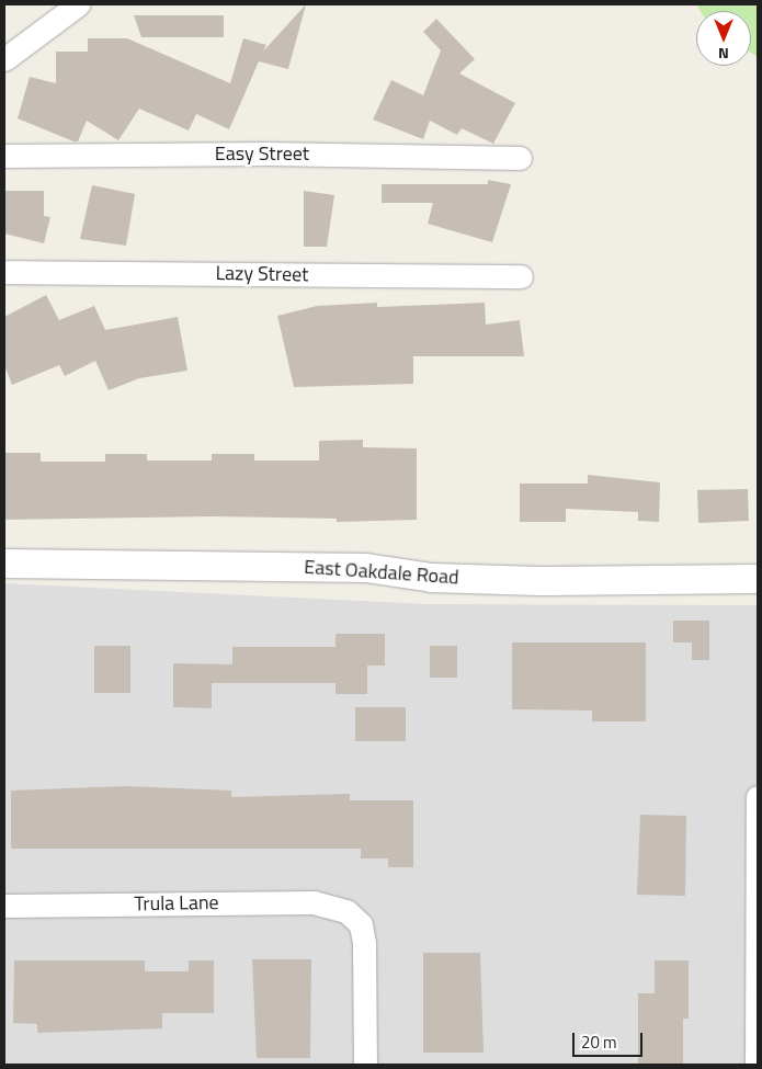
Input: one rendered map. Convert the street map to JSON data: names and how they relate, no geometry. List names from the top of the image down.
{
  "streets": {
    "street": [
      "Easy Street",
      "Lazy Street",
      "East Oakdale Road",
      "Trula Lane"
    ]
  },
  "scale_bar": "20 m",
  "north": "bottom"
}
